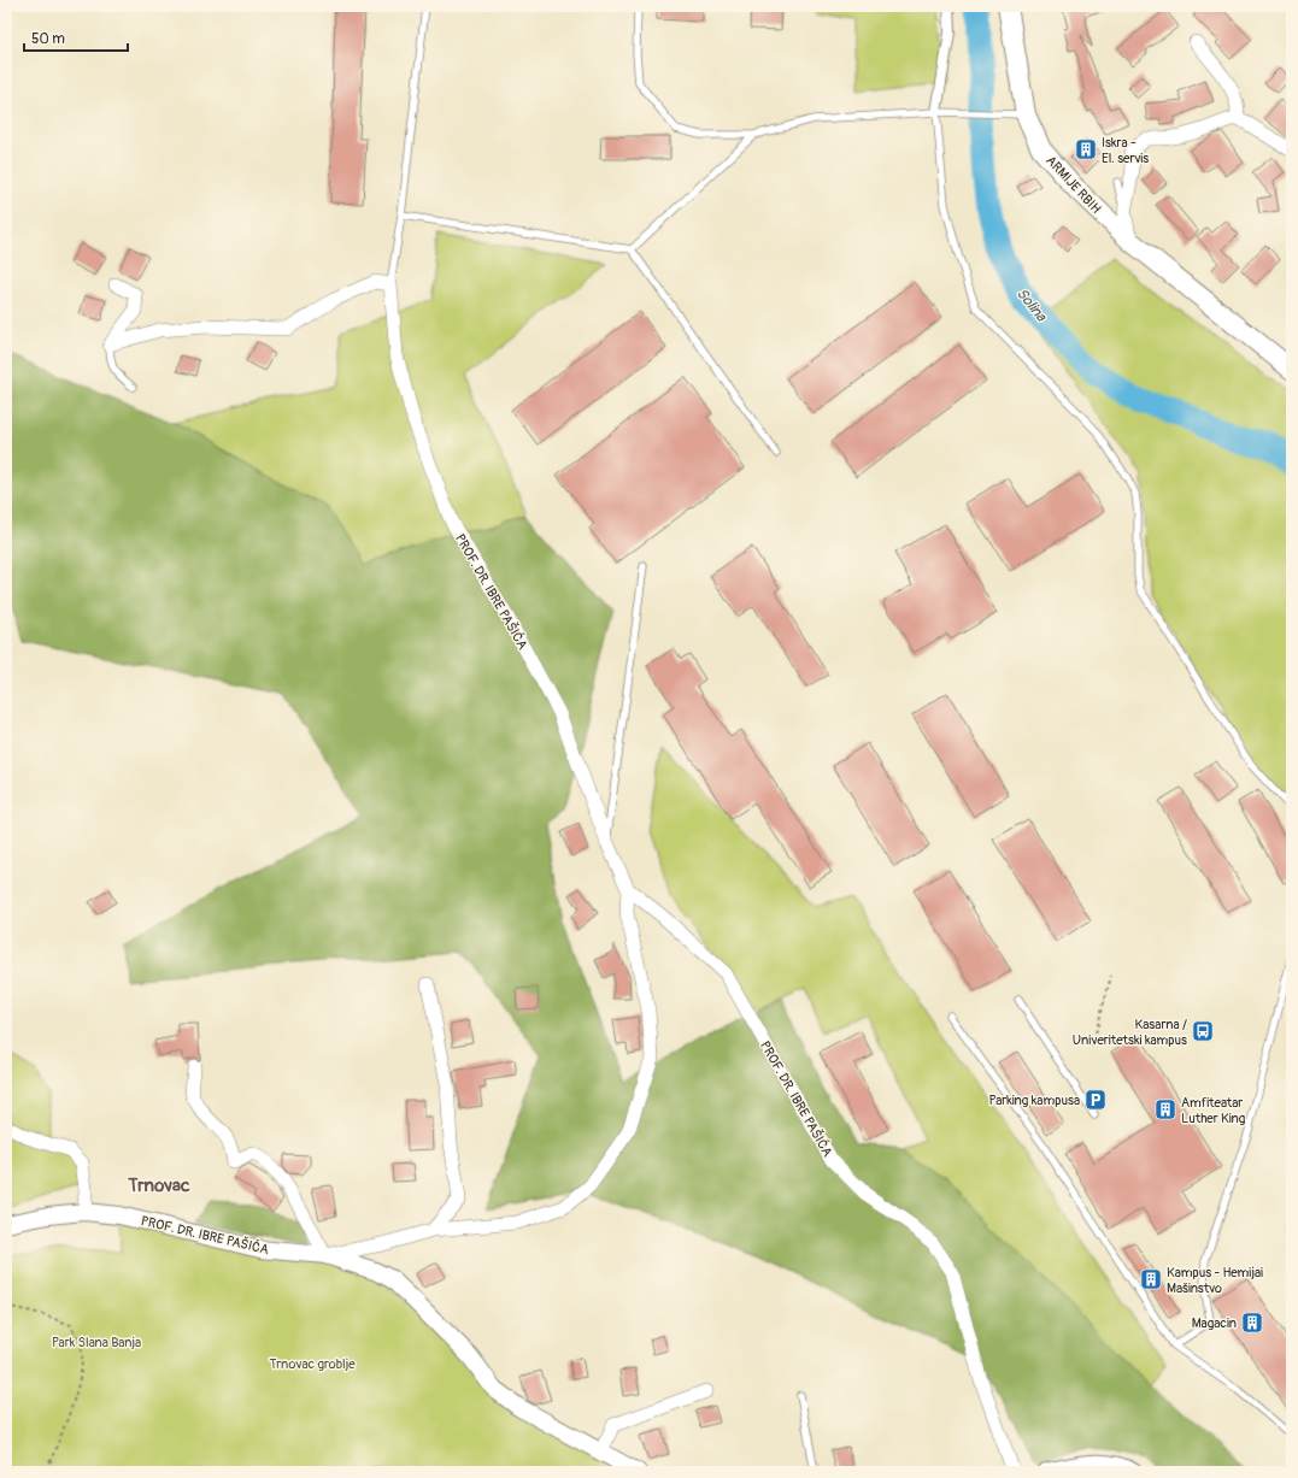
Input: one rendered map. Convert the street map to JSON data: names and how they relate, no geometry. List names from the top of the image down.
{
  "streets": {
    "main road": ["ARMIJE RBIH"],
    "street": ["PROF. DR. IBRE PAŠIĆA"]
  },
  "districts": ["Trnovac"],
  "water": ["Solina"],
  "parks": ["Park Slana Banja", "Trnovac groblje"],
  "places": {
    "building": [
      "Iskra - El. servis",
      "Amfiteatar Luther King",
      "Kampus - Hemijai Mašinstvo",
      "Magacin"
    ],
    "bus stop": ["Kasarna / Univeritetski kampus"],
    "parking": ["Parking kampusa"]
  },
  "scale_bar": "50 m"
}
